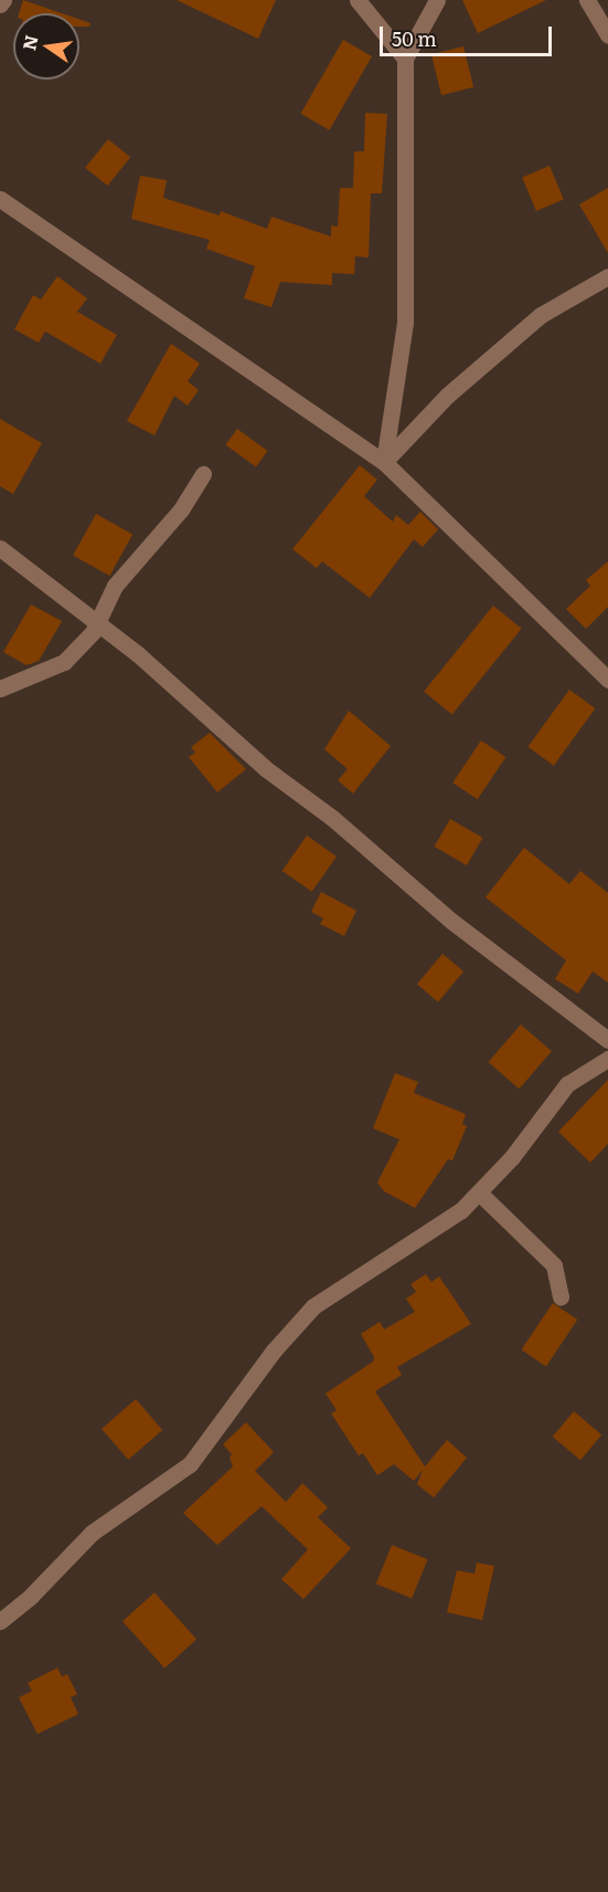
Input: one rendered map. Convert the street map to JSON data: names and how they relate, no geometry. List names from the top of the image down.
{
  "scale_bar": "50 m",
  "north": "left"
}
